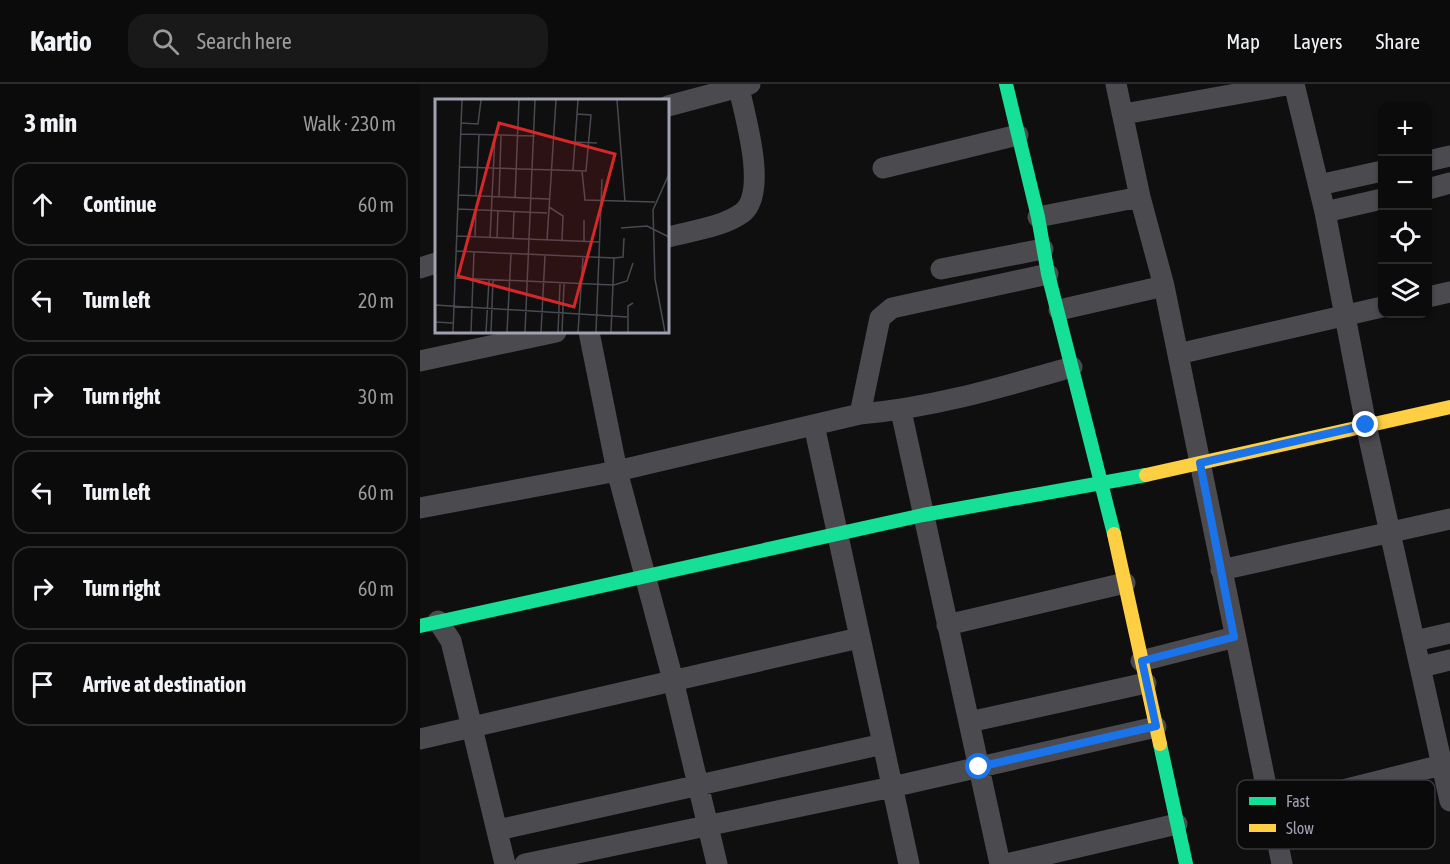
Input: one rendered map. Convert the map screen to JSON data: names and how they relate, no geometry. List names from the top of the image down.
{
  "legend": ["Fast", "Slow"],
  "page": {
    "header": "Kartio",
    "search": "Search here",
    "nav": ["Map", "Layers", "Share"],
    "heading": ["3 min", "Walk · 230 m"],
    "map_buttons": ["+", "−"],
    "list": [
      ["Continue", "60 m"],
      ["Turn left", "20 m"],
      ["Turn right", "30 m"],
      ["Turn left", "60 m"],
      ["Turn right", "60 m"],
      "Arrive at destination"
    ]
  }
}
